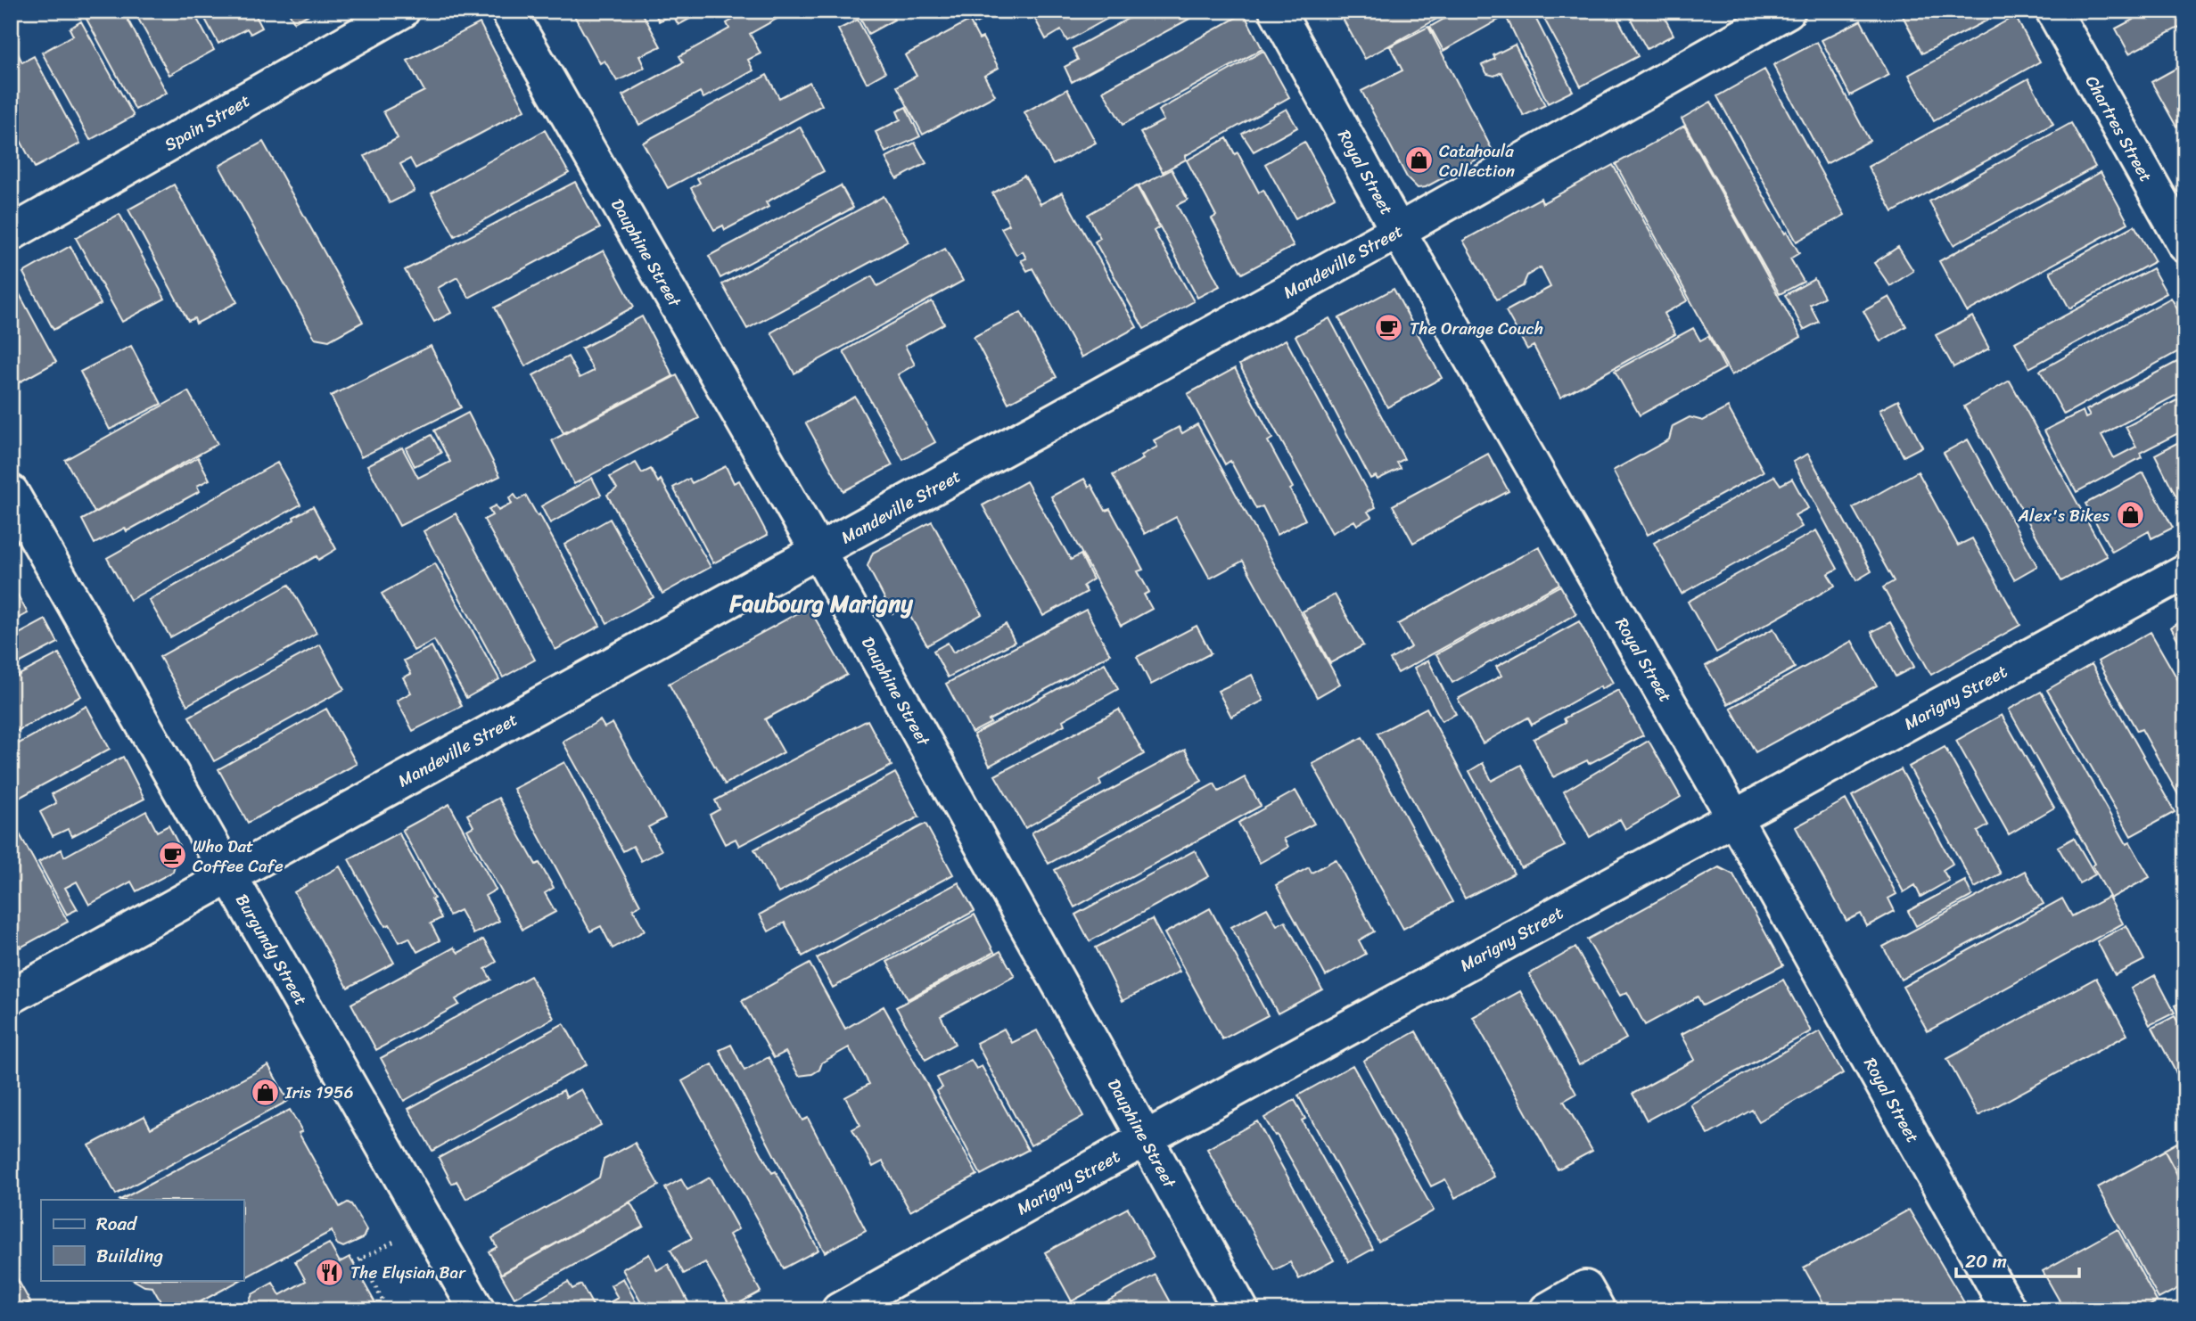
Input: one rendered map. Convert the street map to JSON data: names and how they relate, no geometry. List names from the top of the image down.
{
  "streets": {
    "street": [
      "Spain Street",
      "Chartres Street",
      "Royal Street",
      "Dauphine Street",
      "Mandeville Street",
      "Marigny Street",
      "Burgundy Street"
    ]
  },
  "crossings": [
    ["Royal Street", "Mandeville Street"],
    ["Royal Street", "Marigny Street"],
    ["Dauphine Street", "Mandeville Street"],
    ["Dauphine Street", "Marigny Street"],
    ["Mandeville Street", "Burgundy Street"]
  ],
  "districts": ["Faubourg Marigny"],
  "places": {
    "shop": ["Catahoula Collection", "Alex's Bikes", "Iris 1956"],
    "cafe": ["The Orange Couch", "Who Dat Coffee Cafe"],
    "restaurant": ["The Elysian Bar"]
  },
  "legend": ["Road", "Building"],
  "scale_bar": "20 m"
}
